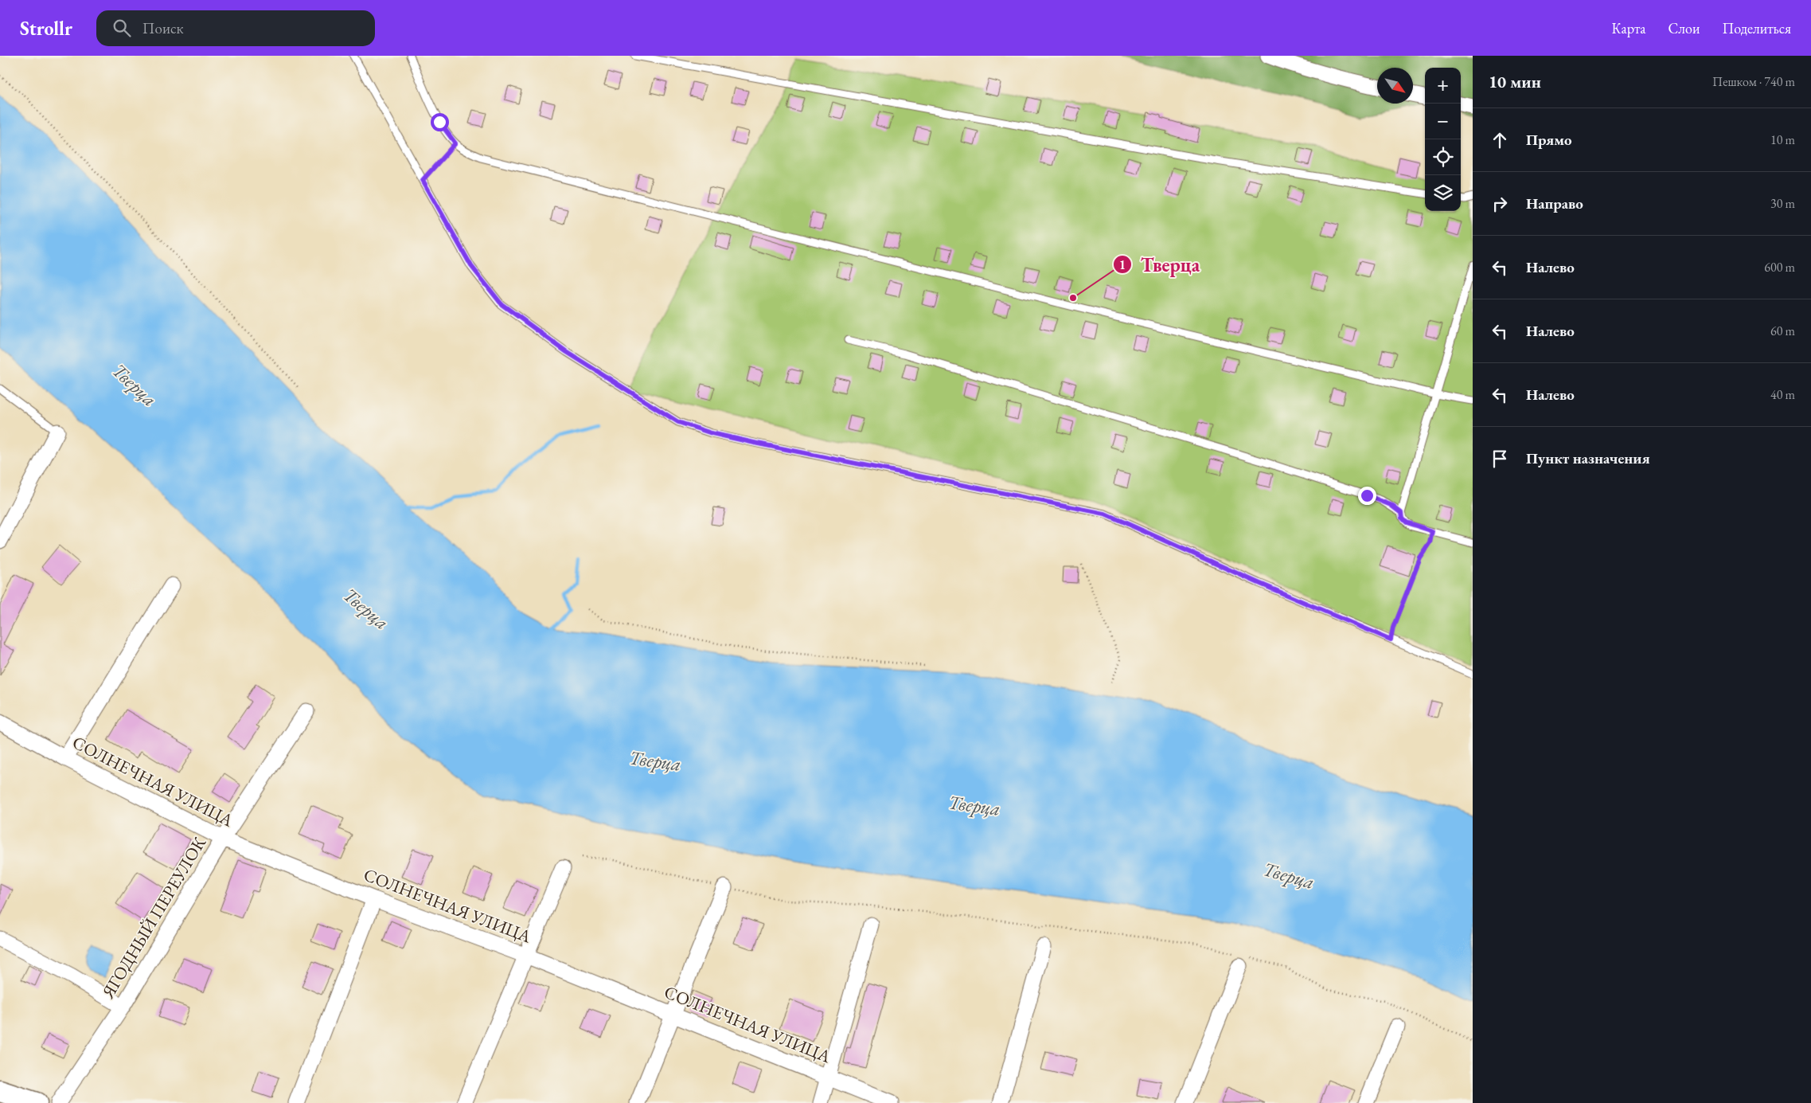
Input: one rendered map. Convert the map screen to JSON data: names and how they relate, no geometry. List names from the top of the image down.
{
  "streets": {
    "street": ["СОЛНЕЧНАЯ УЛИЦА", "ЯГОДНЫЙ ПЕРЕУЛОК"]
  },
  "crossings": [
    ["СОЛНЕЧНАЯ УЛИЦА", "ЯГОДНЫЙ ПЕРЕУЛОК"]
  ],
  "water": ["Тверца"],
  "places": ["Тверца"],
  "north": "bottom right",
  "page": {
    "header": "Strollr",
    "search": "Поиск",
    "nav": ["Карта", "Слои", "Поделиться"],
    "heading": ["10 мин", "Пешком · 740 m"],
    "map_buttons": ["+", "−"],
    "list": [
      ["Прямо", "10 m"],
      ["Направо", "30 m"],
      ["Налево", "600 m"],
      ["Налево", "60 m"],
      ["Налево", "40 m"],
      "Пункт назначения"
    ]
  }
}
